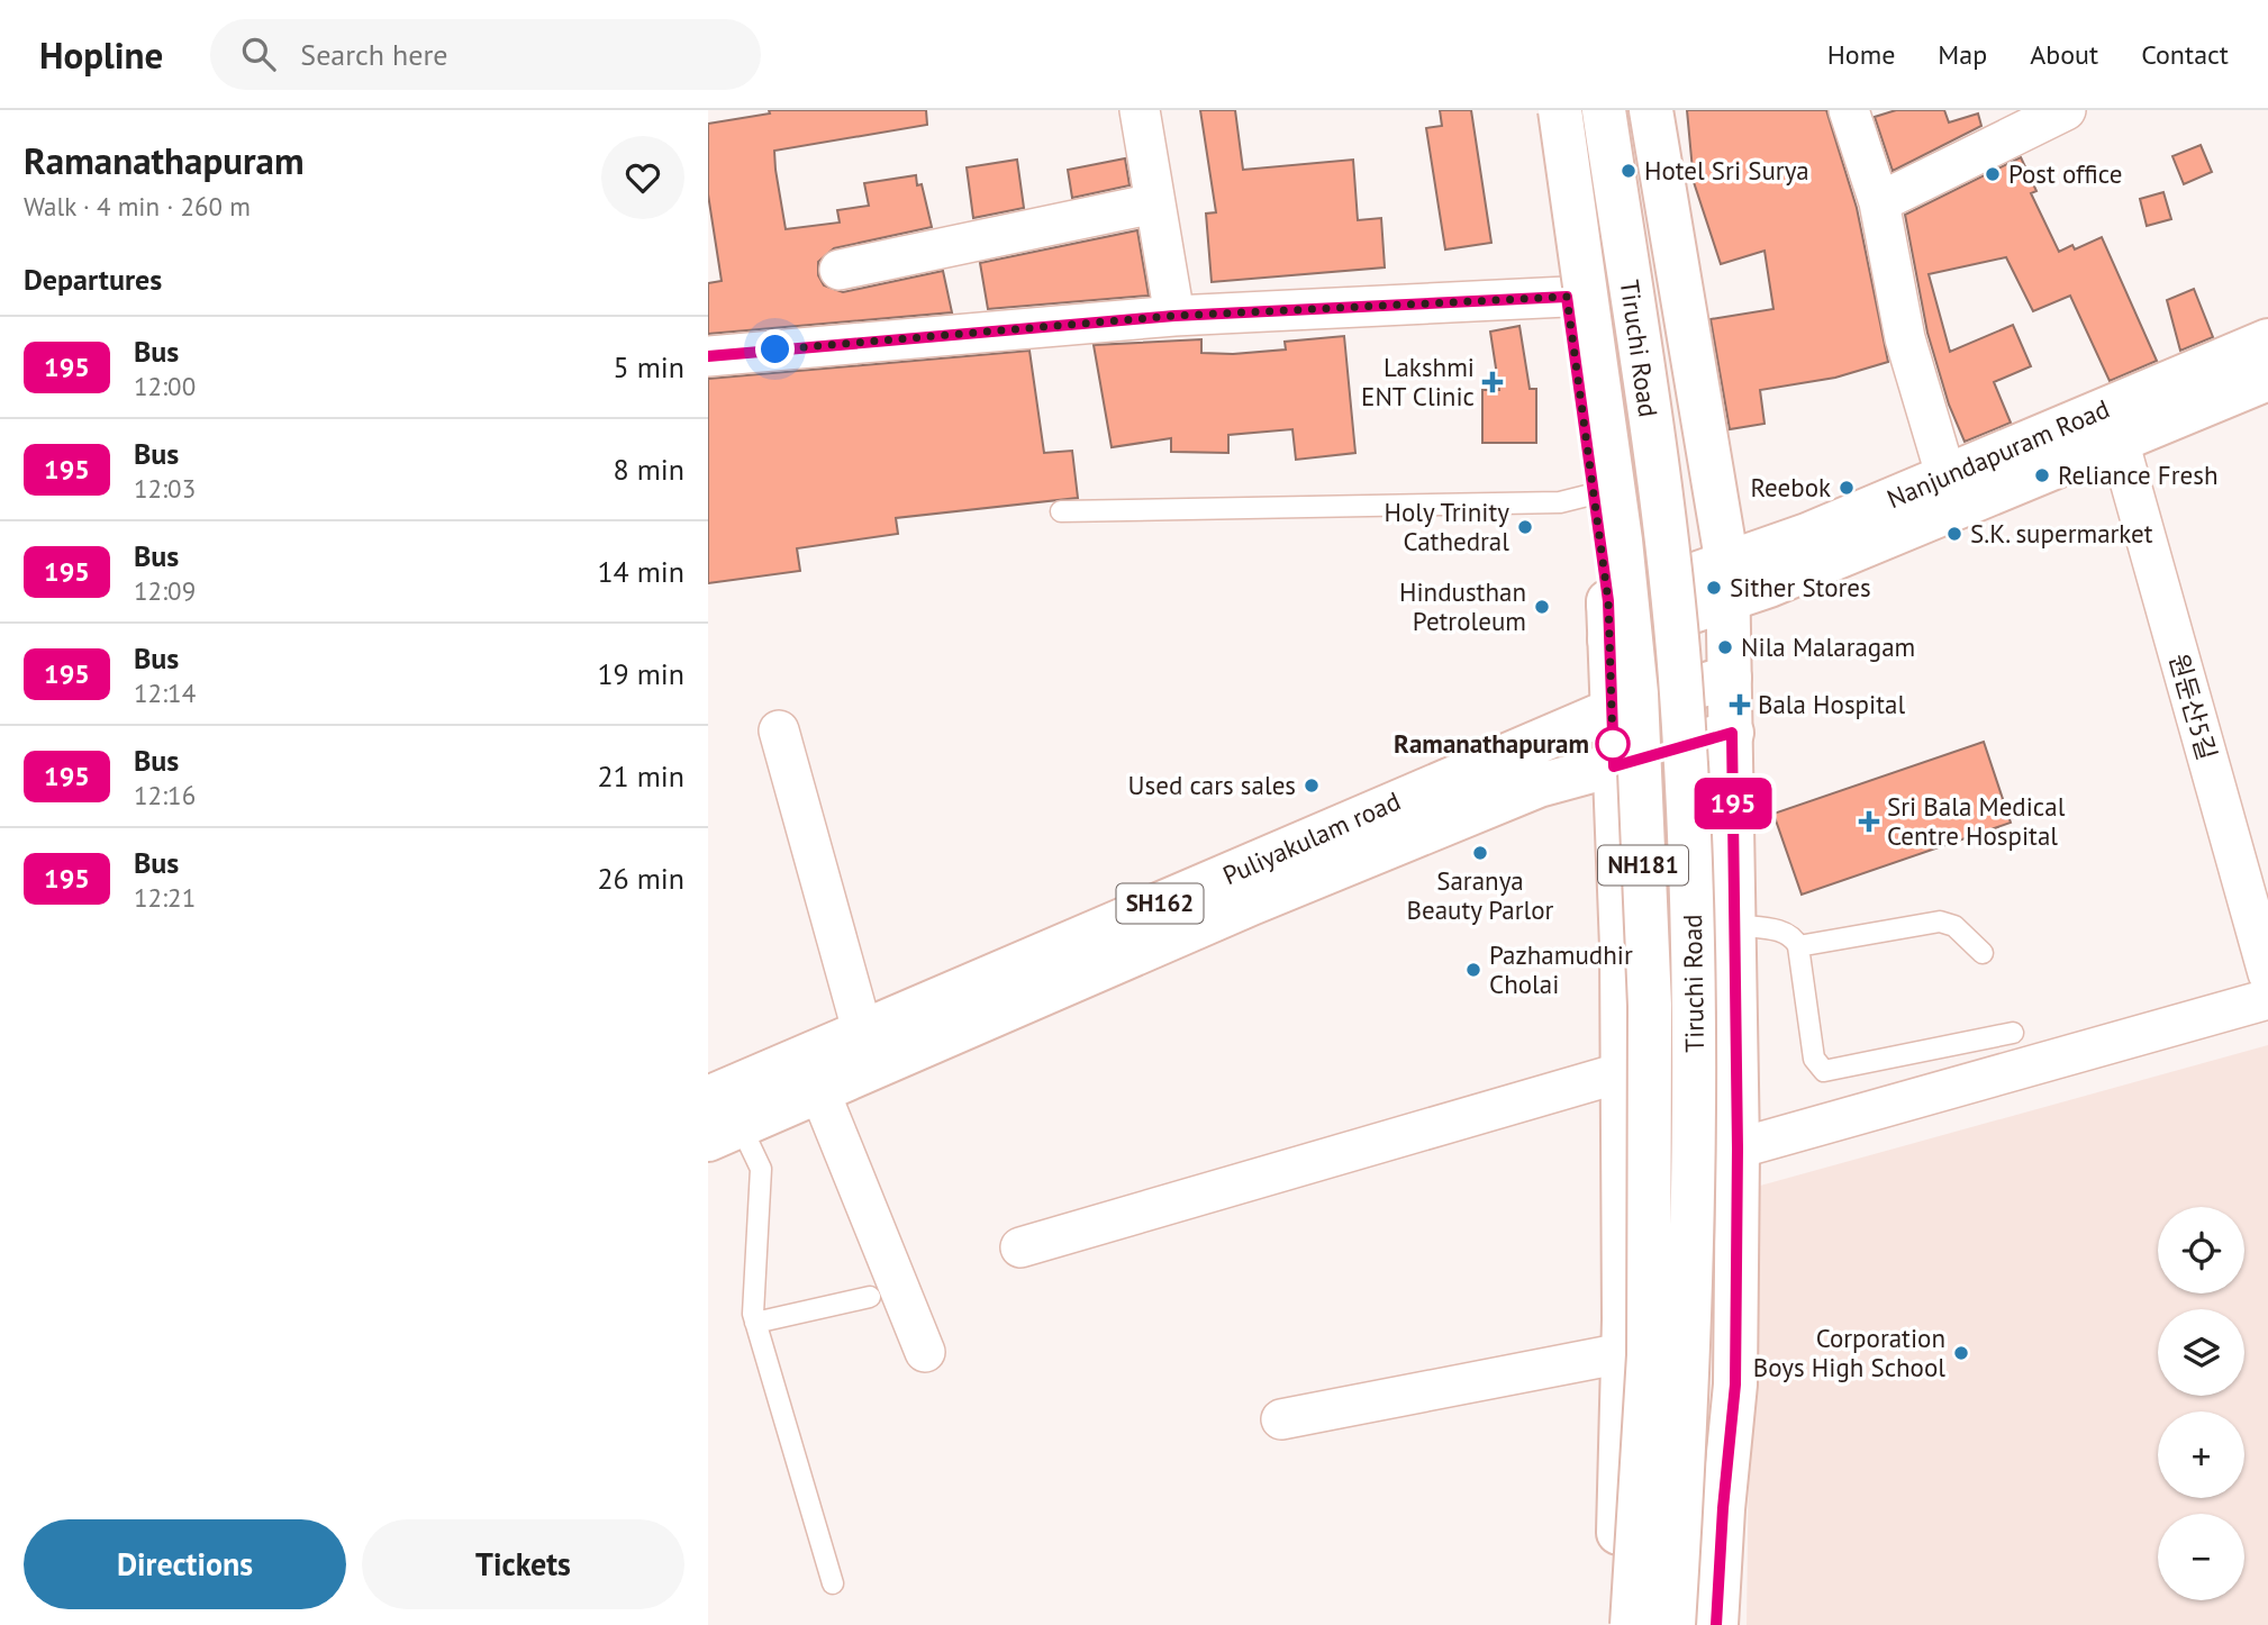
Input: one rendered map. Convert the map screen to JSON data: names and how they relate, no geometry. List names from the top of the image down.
{
  "streets": {
    "main road": [
      "Tiruchi Road",
      "Nanjundapuram Road",
      "Puliyakulam road",
      "NH181",
      "SH162"
    ],
    "street": ["원둔산5길"]
  },
  "crossings": [
    ["Nanjundapuram Road", "원둔산5길"]
  ],
  "places": {
    "other": [
      "Hotel Sri Surya",
      "Post office",
      "Reliance Fresh",
      "Reebok",
      "Holy Trinity Cathedral",
      "S.K. supermarket",
      "Sither Stores",
      "Hindusthan Petroleum",
      "Nila Malaragam",
      "Ramanathapuram",
      "Used cars sales",
      "Saranya Beauty Parlor",
      "Pazhamudhir Cholai",
      "Corporation Boys High School"
    ],
    "health": ["Lakshmi ENT Clinic", "Bala Hospital", "Sri Bala Medical Centre Hospital"]
  },
  "lines": ["bus line 195"],
  "page": {
    "header": "Hopline",
    "search": "Search here",
    "nav": [
      "Home",
      "Map",
      "About",
      "Contact"
    ],
    "heading": [
      ["Ramanathapuram", "Walk · 4 min · 260 m"],
      "Departures"
    ],
    "on_map": "195",
    "list": [
      {
        "mark": "195",
        "name": "Bus",
        "note": "12:00",
        "value": "5 min"
      },
      {
        "mark": "195",
        "name": "Bus",
        "note": "12:03",
        "value": "8 min"
      },
      {
        "mark": "195",
        "name": "Bus",
        "note": "12:09",
        "value": "14 min"
      },
      {
        "mark": "195",
        "name": "Bus",
        "note": "12:14",
        "value": "19 min"
      },
      {
        "mark": "195",
        "name": "Bus",
        "note": "12:16",
        "value": "21 min"
      },
      {
        "mark": "195",
        "name": "Bus",
        "note": "12:21",
        "value": "26 min"
      }
    ],
    "map_buttons": ["+", "−"],
    "buttons": ["Directions", "Tickets"]
  }
}
